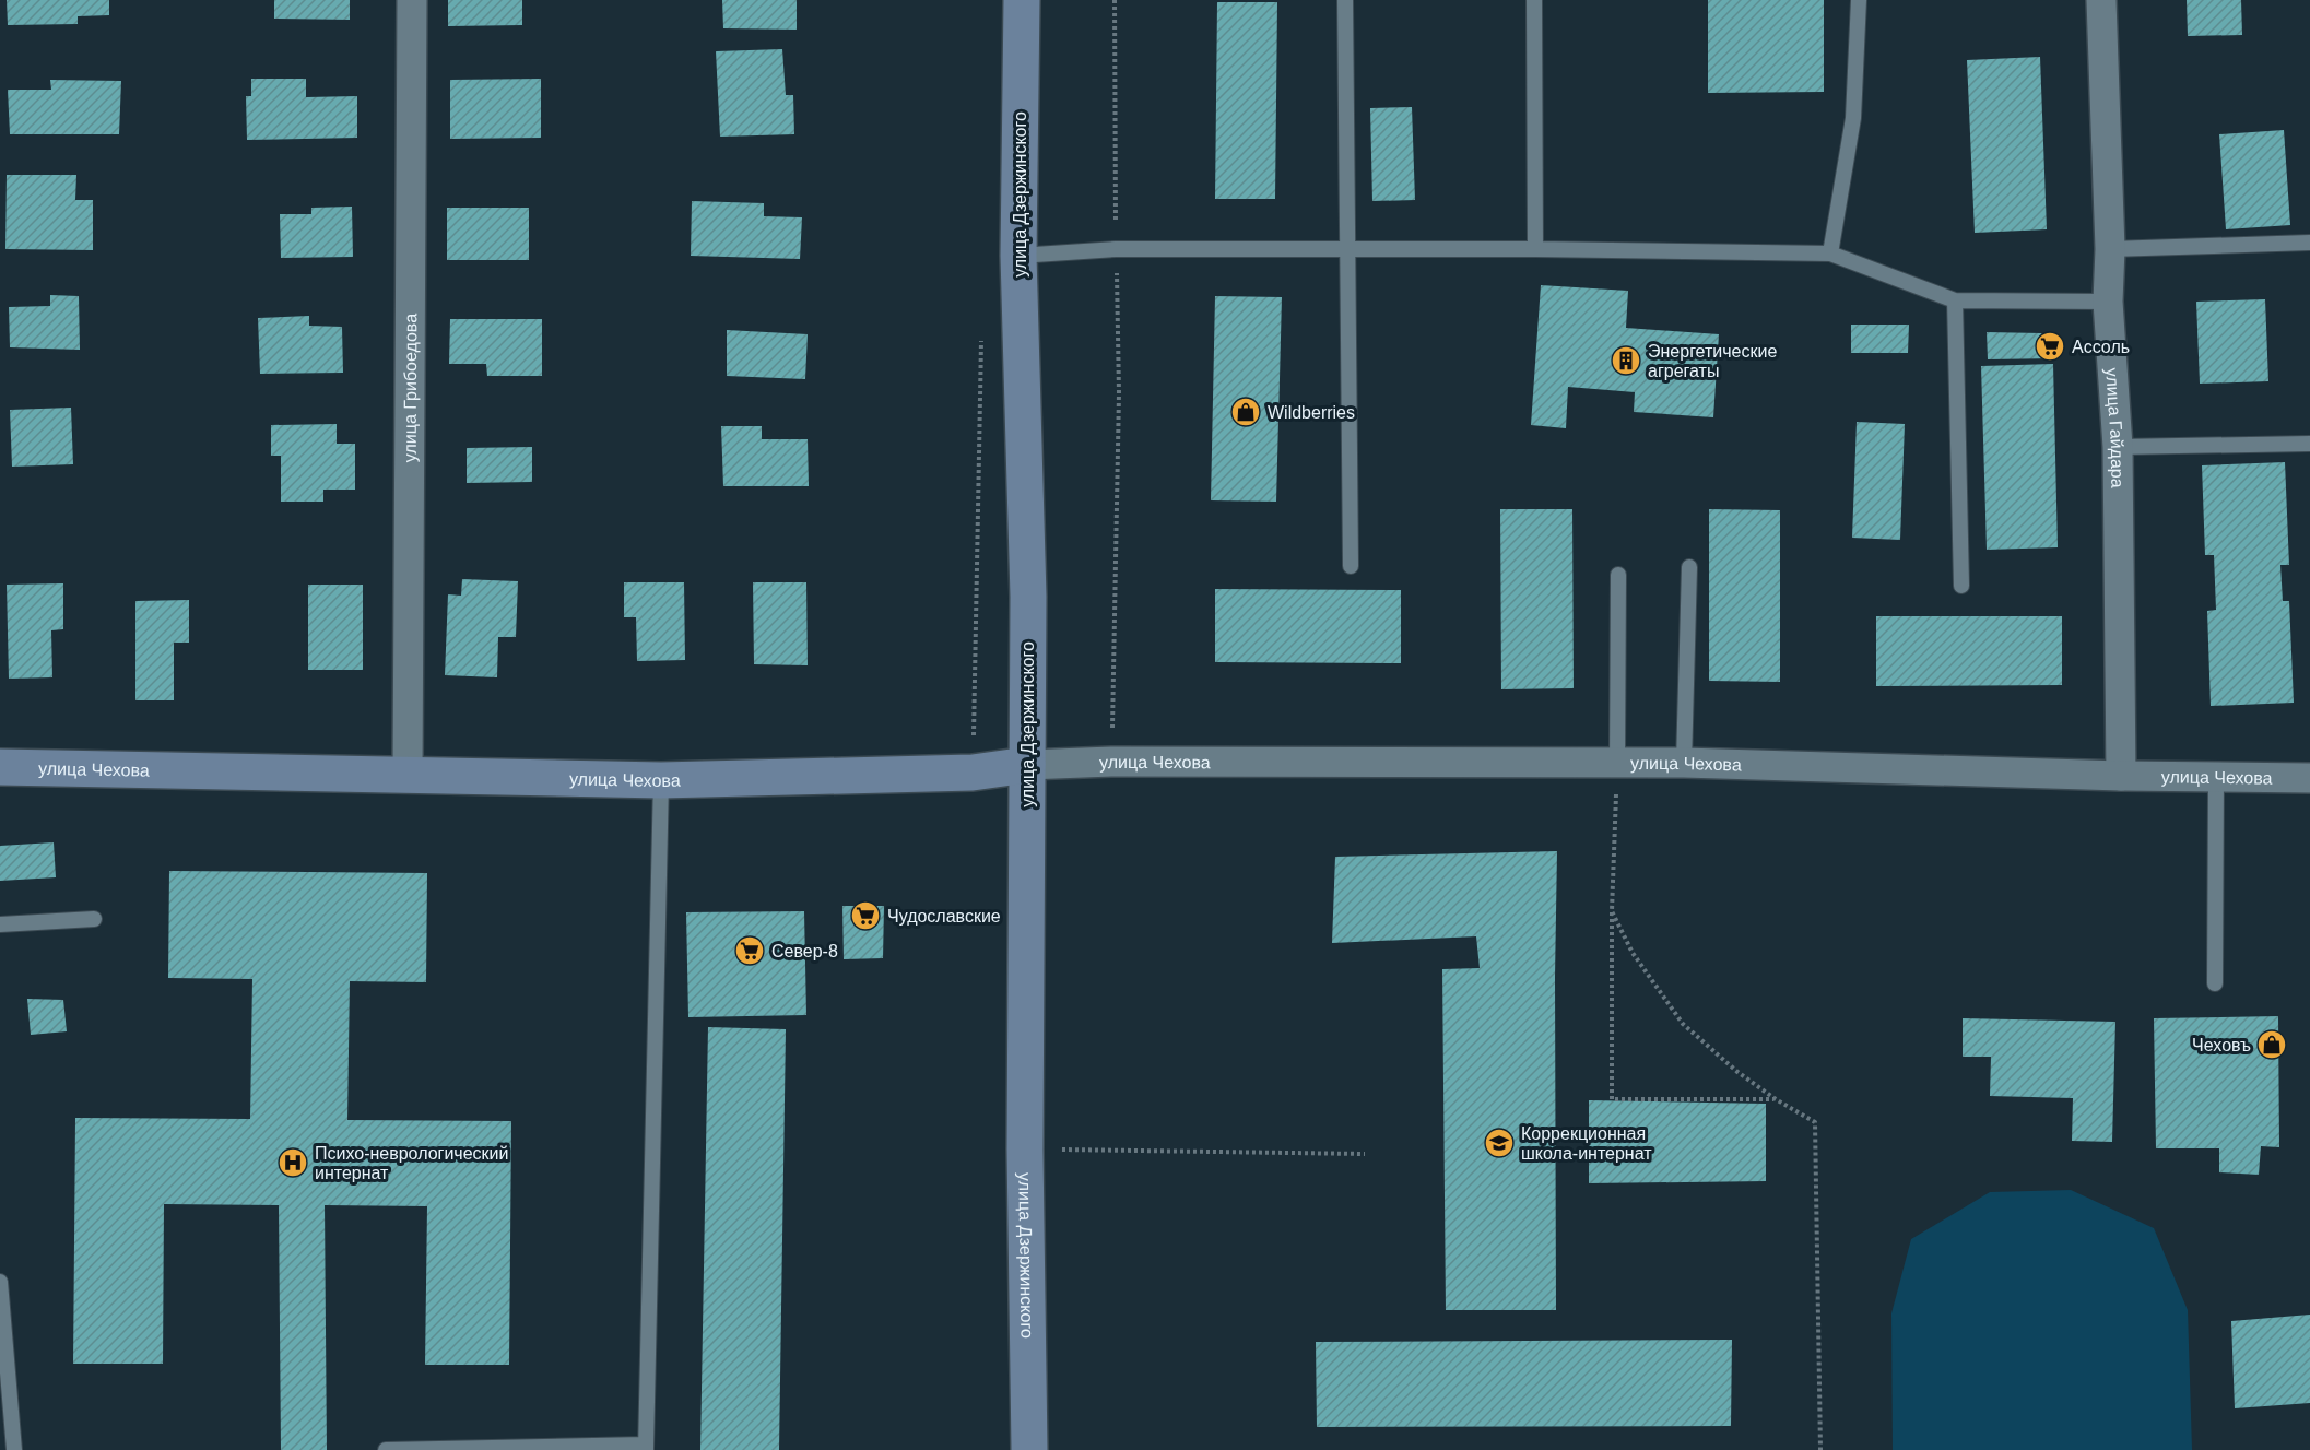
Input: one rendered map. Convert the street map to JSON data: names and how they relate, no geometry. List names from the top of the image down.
{
  "streets": {
    "main road": ["улица Дзержинского", "улица Чехова"],
    "street": ["улица Грибоедова", "улица Гайдара"]
  },
  "crossings": [
    ["улица Дзержинского", "улица Чехова"],
    ["улица Грибоедова", "улица Чехова"],
    ["улица Гайдара", "улица Чехова"]
  ],
  "places": {
    "supermarket": ["Ассоль", "Чудославские", "Север-8"],
    "building": ["Энергетические агрегаты"],
    "shop": ["Wildberries", "Чеховъ"],
    "school or university": ["Коррекционная школа-интернат"],
    "hospital": ["Психо-неврологический интернат"]
  }
}
